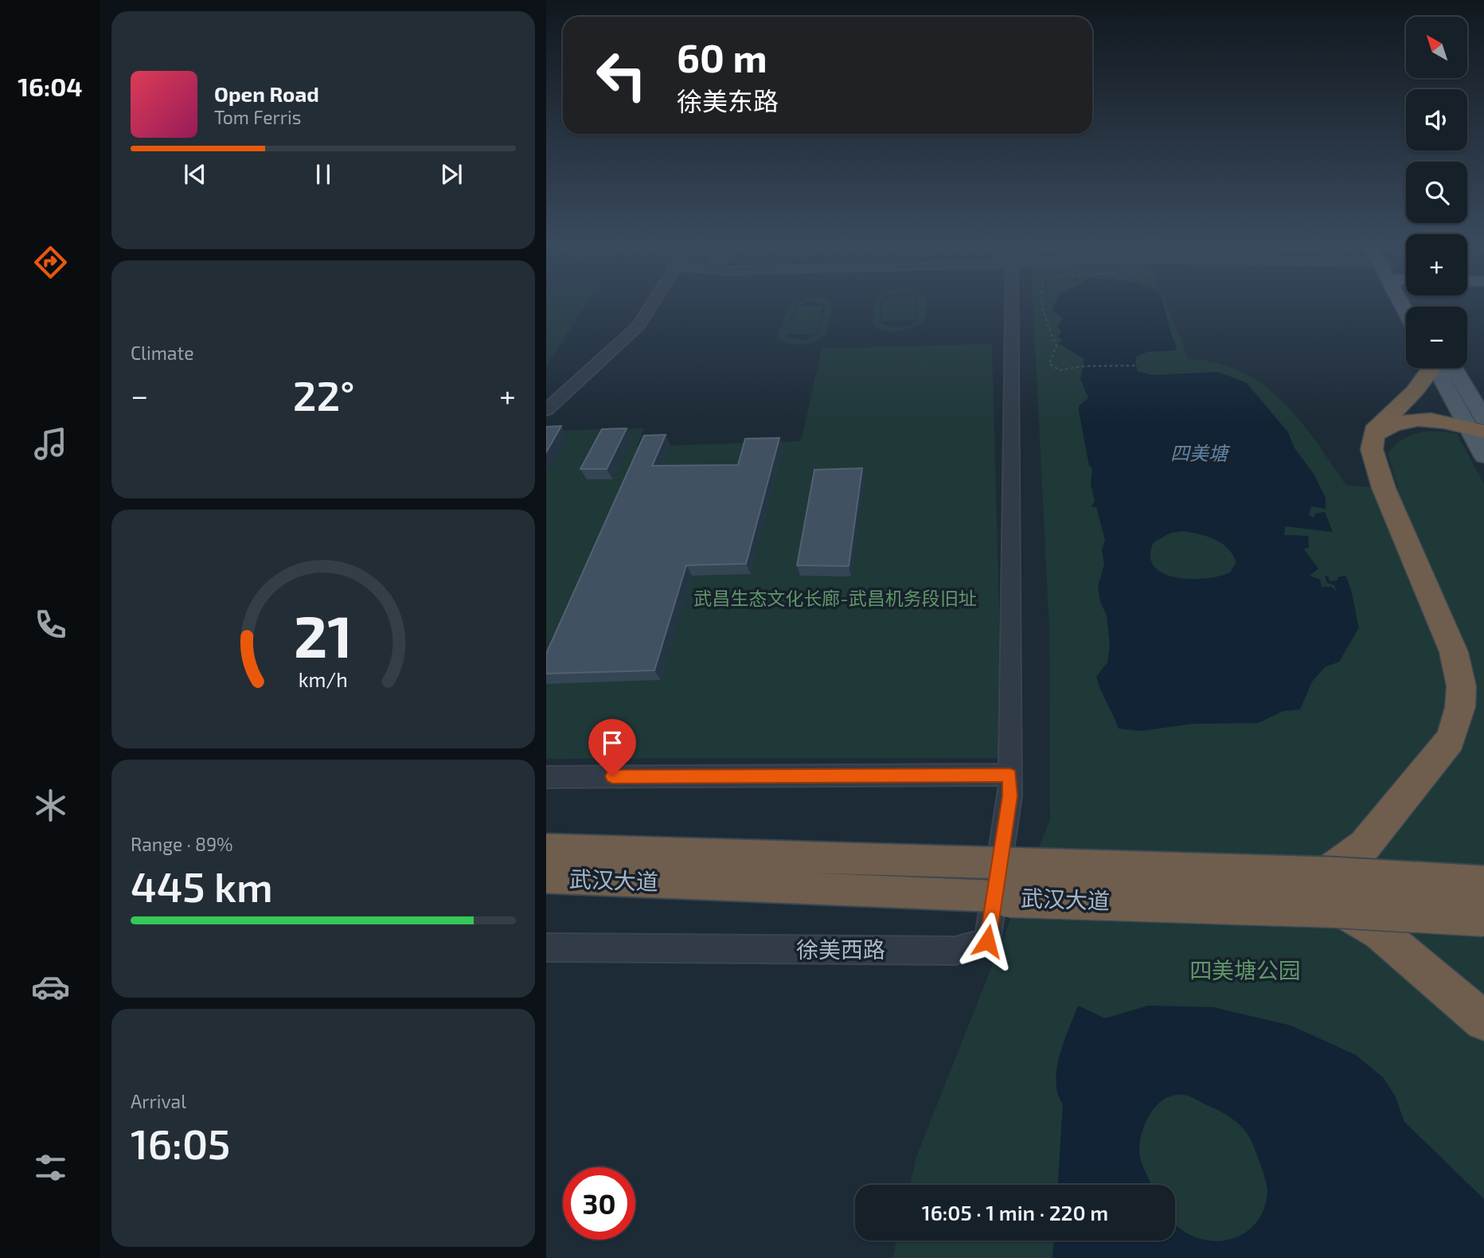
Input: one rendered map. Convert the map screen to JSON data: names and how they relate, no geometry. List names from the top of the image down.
{
  "streets": {
    "highway": ["武汉大道"],
    "street": ["徐美西路"]
  },
  "water": ["四美塘"],
  "parks": ["武昌生态文化长廊-武昌机务段旧址", "四美塘公园"],
  "north": "top left",
  "page": {
    "tabs": "16:04",
    "map_buttons": ["+", "−"],
    "turn": ["60 m", "徐美东路"],
    "song": ["Open Road", "Tom Ferris"],
    "tile": [
      "Climate",
      ["Range · 89%", "445 km"],
      ["Arrival", "16:05"]
    ],
    "heat": ["−", "22°", "+"],
    "limit": "30",
    "trip": "16:05 · 1 min · 220 m",
    "gauge": ["21", "km/h"]
  }
}
